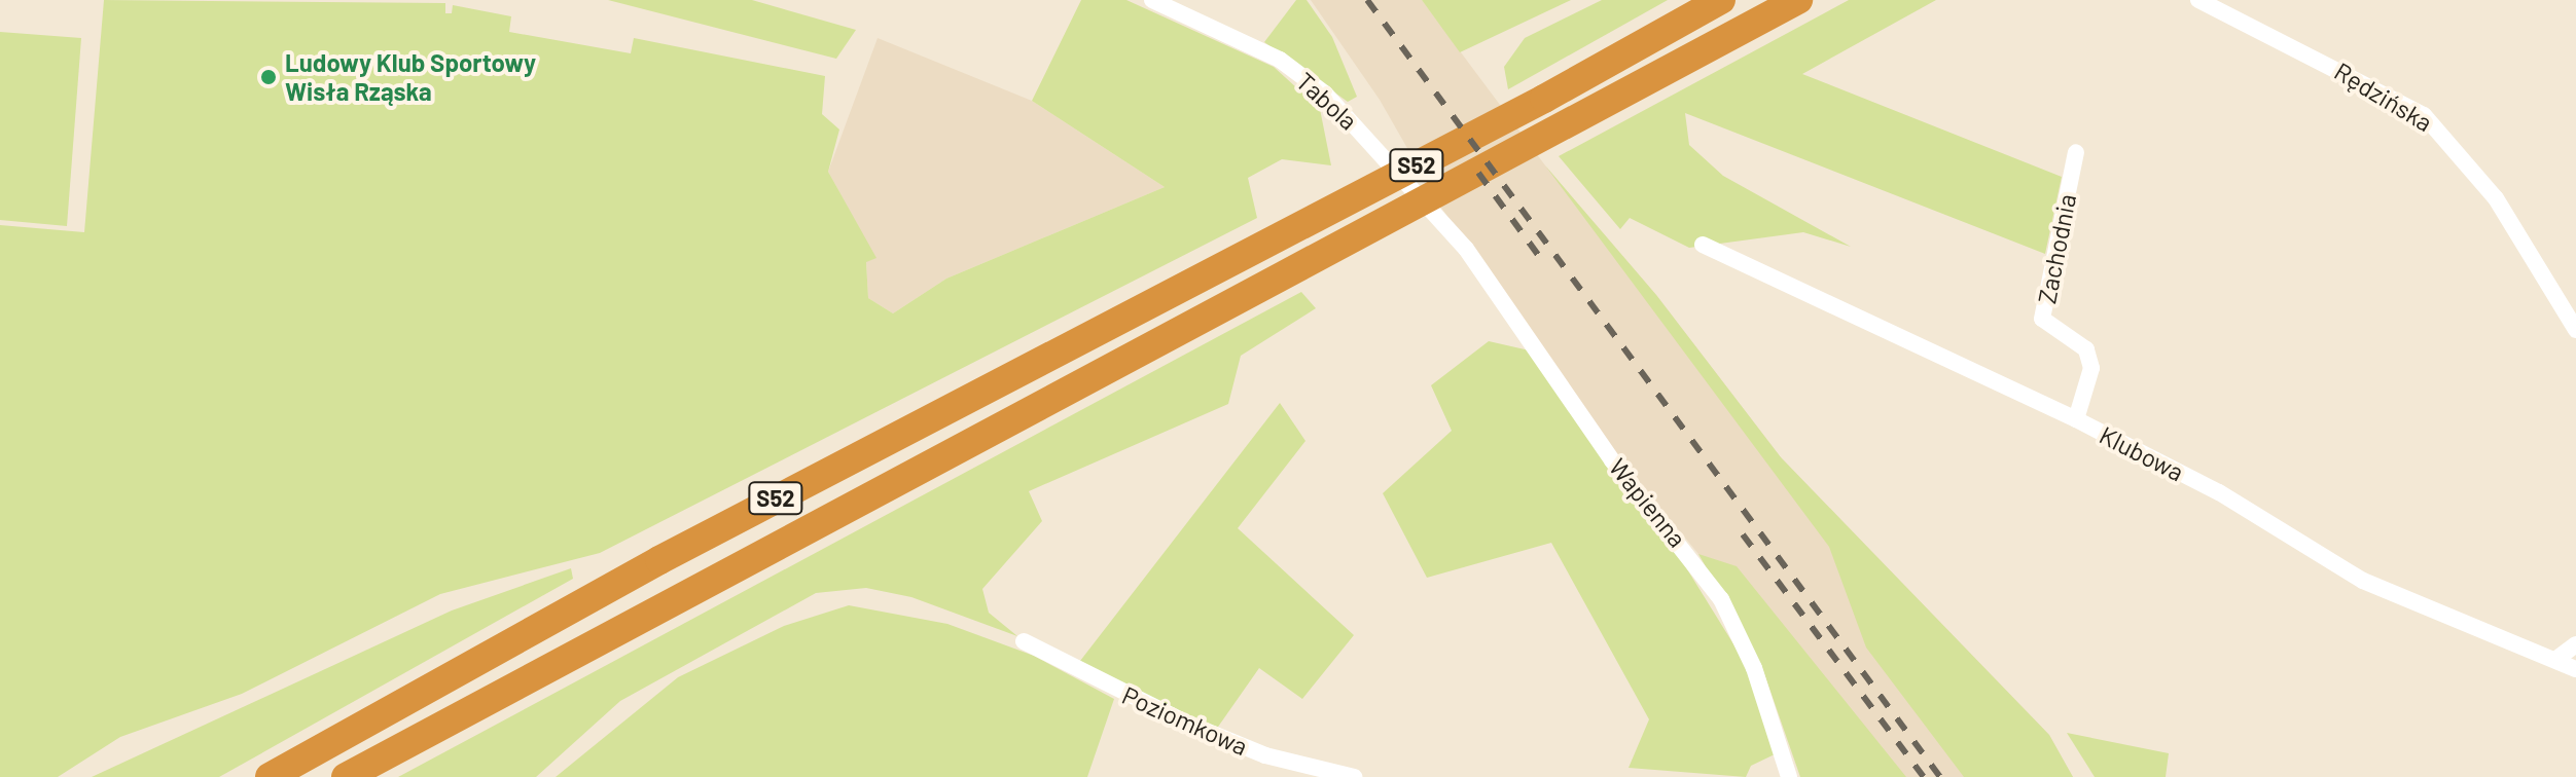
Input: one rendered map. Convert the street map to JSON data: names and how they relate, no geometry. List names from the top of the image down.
{
  "streets": {
    "highway": ["S52"],
    "street": [
      "Rędzińska",
      "Tabola",
      "Zachodnia",
      "Klubowa",
      "Wapienna",
      "Poziomkowa"
    ]
  },
  "crossings": [
    ["Tabola", "Wapienna"],
    ["Zachodnia", "Klubowa"]
  ],
  "places": ["Ludowy Klub Sportowy Wisła Rząska"]
}
